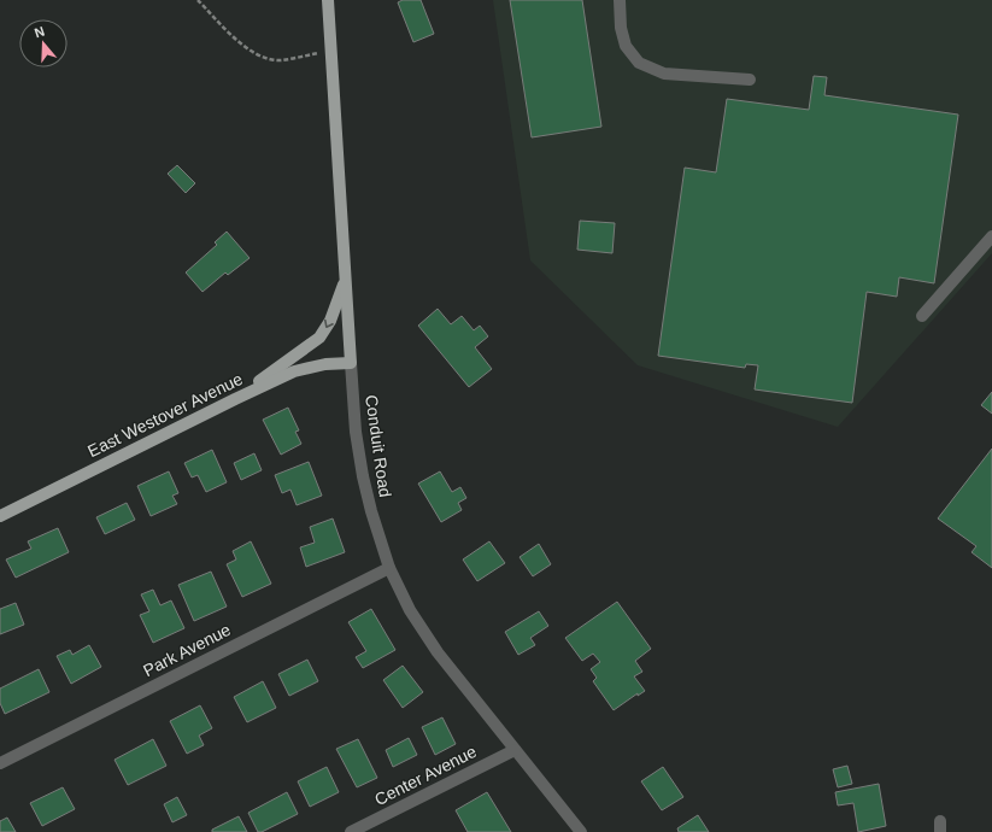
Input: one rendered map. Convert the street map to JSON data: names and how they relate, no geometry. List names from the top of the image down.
{
  "streets": {
    "main road": ["East Westover Avenue", "Conduit Road"],
    "street": ["Park Avenue", "Center Avenue"]
  },
  "crossings": [
    ["East Westover Avenue", "Conduit Road"],
    ["Conduit Road", "Park Avenue"],
    ["Conduit Road", "Center Avenue"]
  ],
  "north": "top"
}
